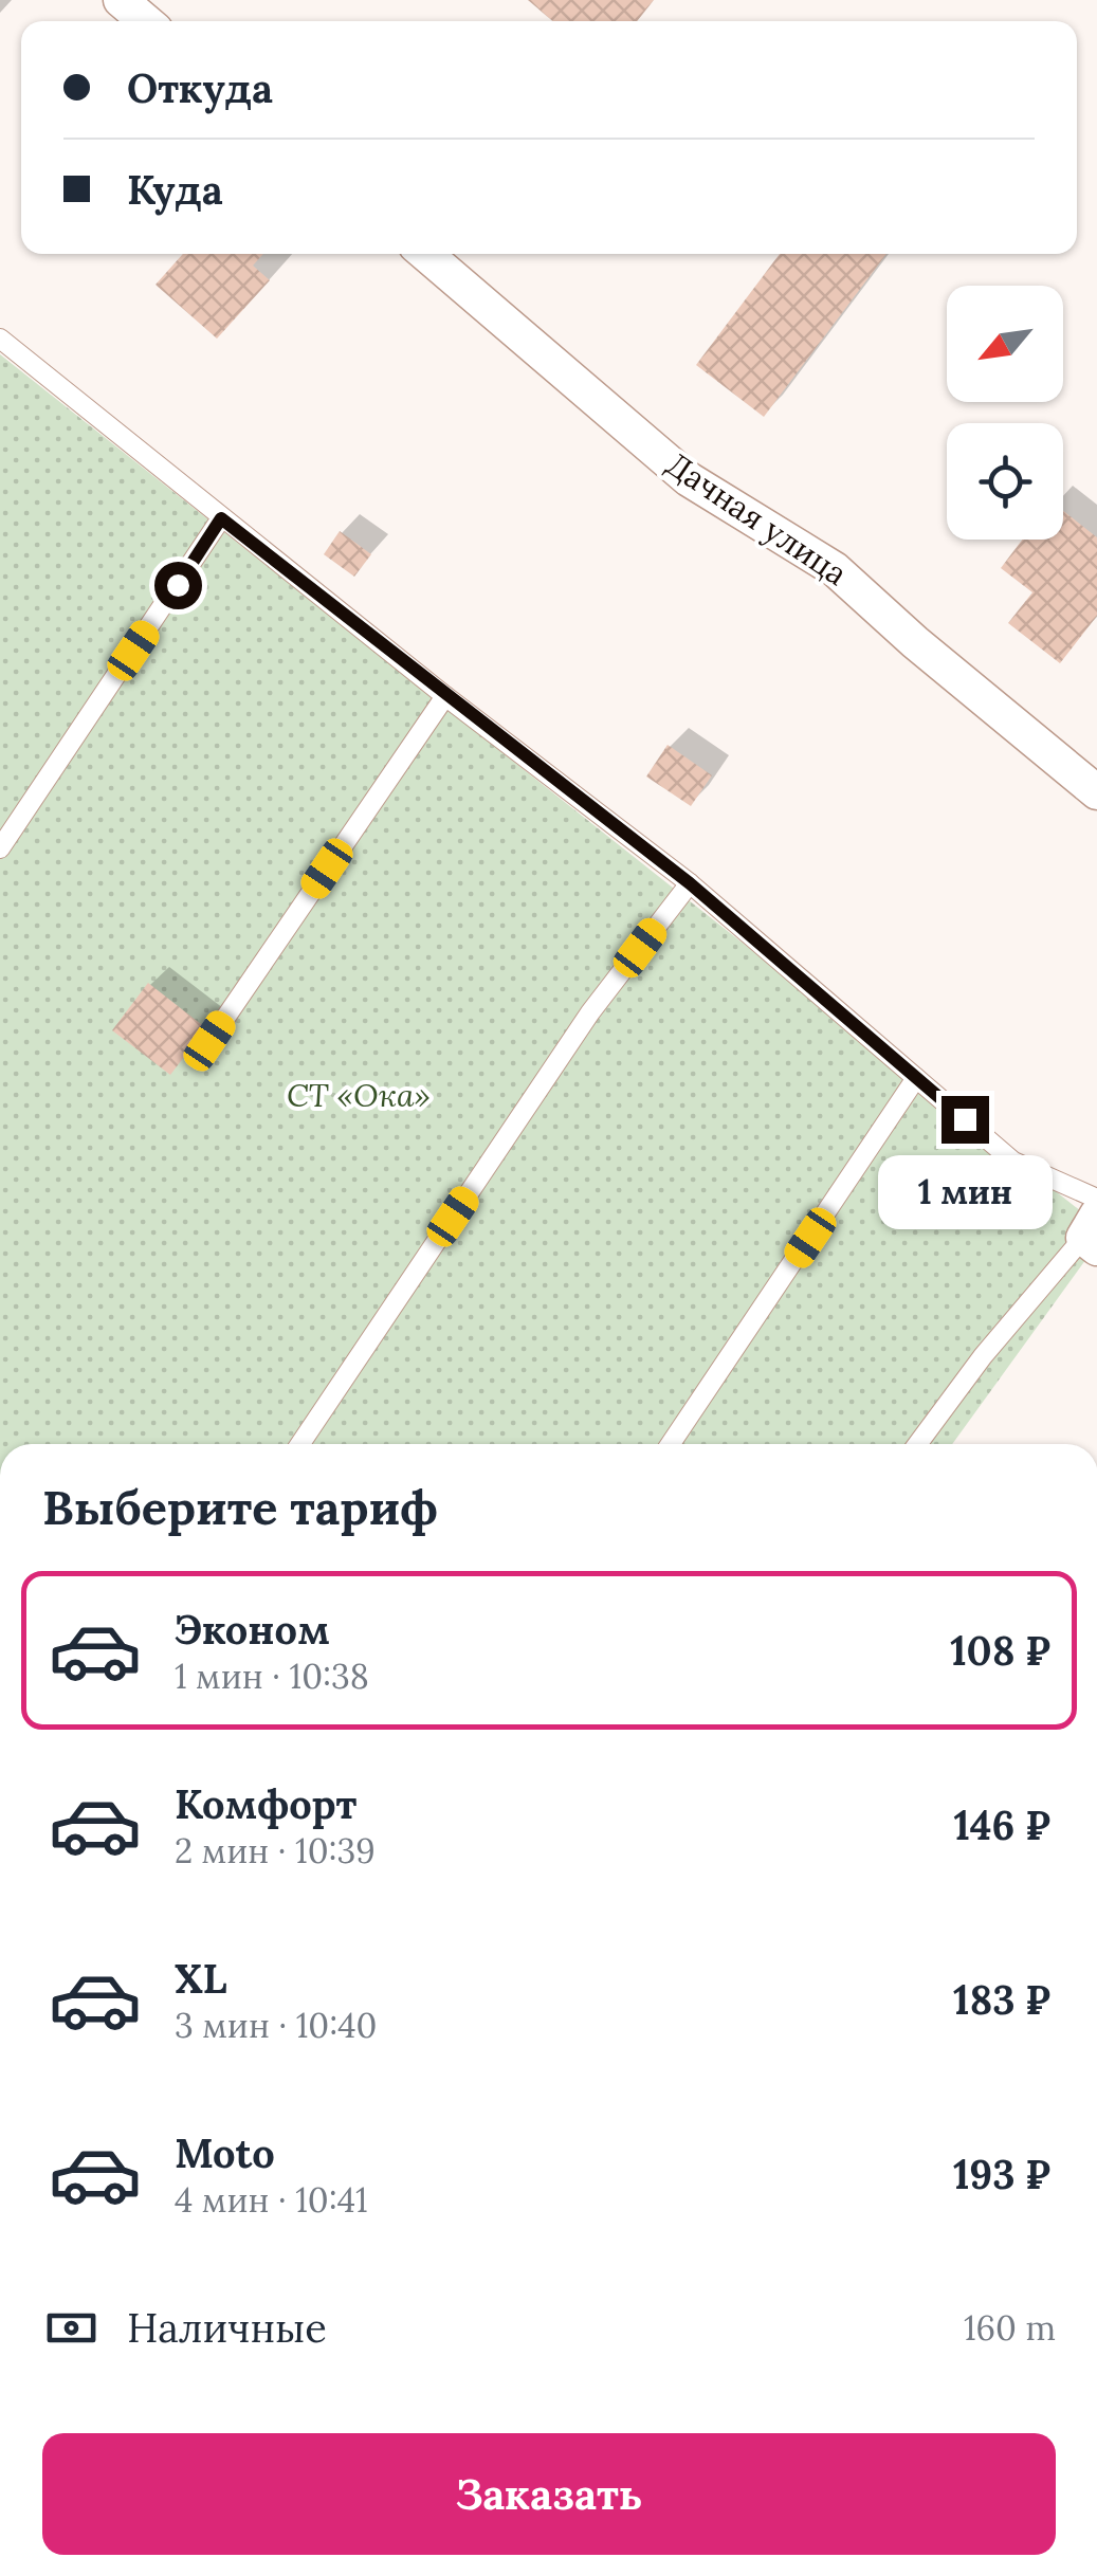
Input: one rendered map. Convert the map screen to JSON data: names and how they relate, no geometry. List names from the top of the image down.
{
  "streets": {
    "street": ["Дачная улица"]
  },
  "parks": ["СТ «Ока»"],
  "north": "bottom left",
  "page": {
    "banner": ["Откуда", "Куда"],
    "bubble": "1 мин",
    "heading": "Выберите тариф",
    "list": [
      {
        "name": "Эконом",
        "note": "1 мин · 10:38",
        "value": "108 ₽"
      },
      {
        "name": "Комфорт",
        "note": "2 мин · 10:39",
        "value": "146 ₽"
      },
      {
        "name": "XL",
        "note": "3 мин · 10:40",
        "value": "183 ₽"
      },
      {
        "name": "Moto",
        "note": "4 мин · 10:41",
        "value": "193 ₽"
      }
    ],
    "pay": ["Наличные", "160 m"],
    "buttons": "Заказать"
  }
}
